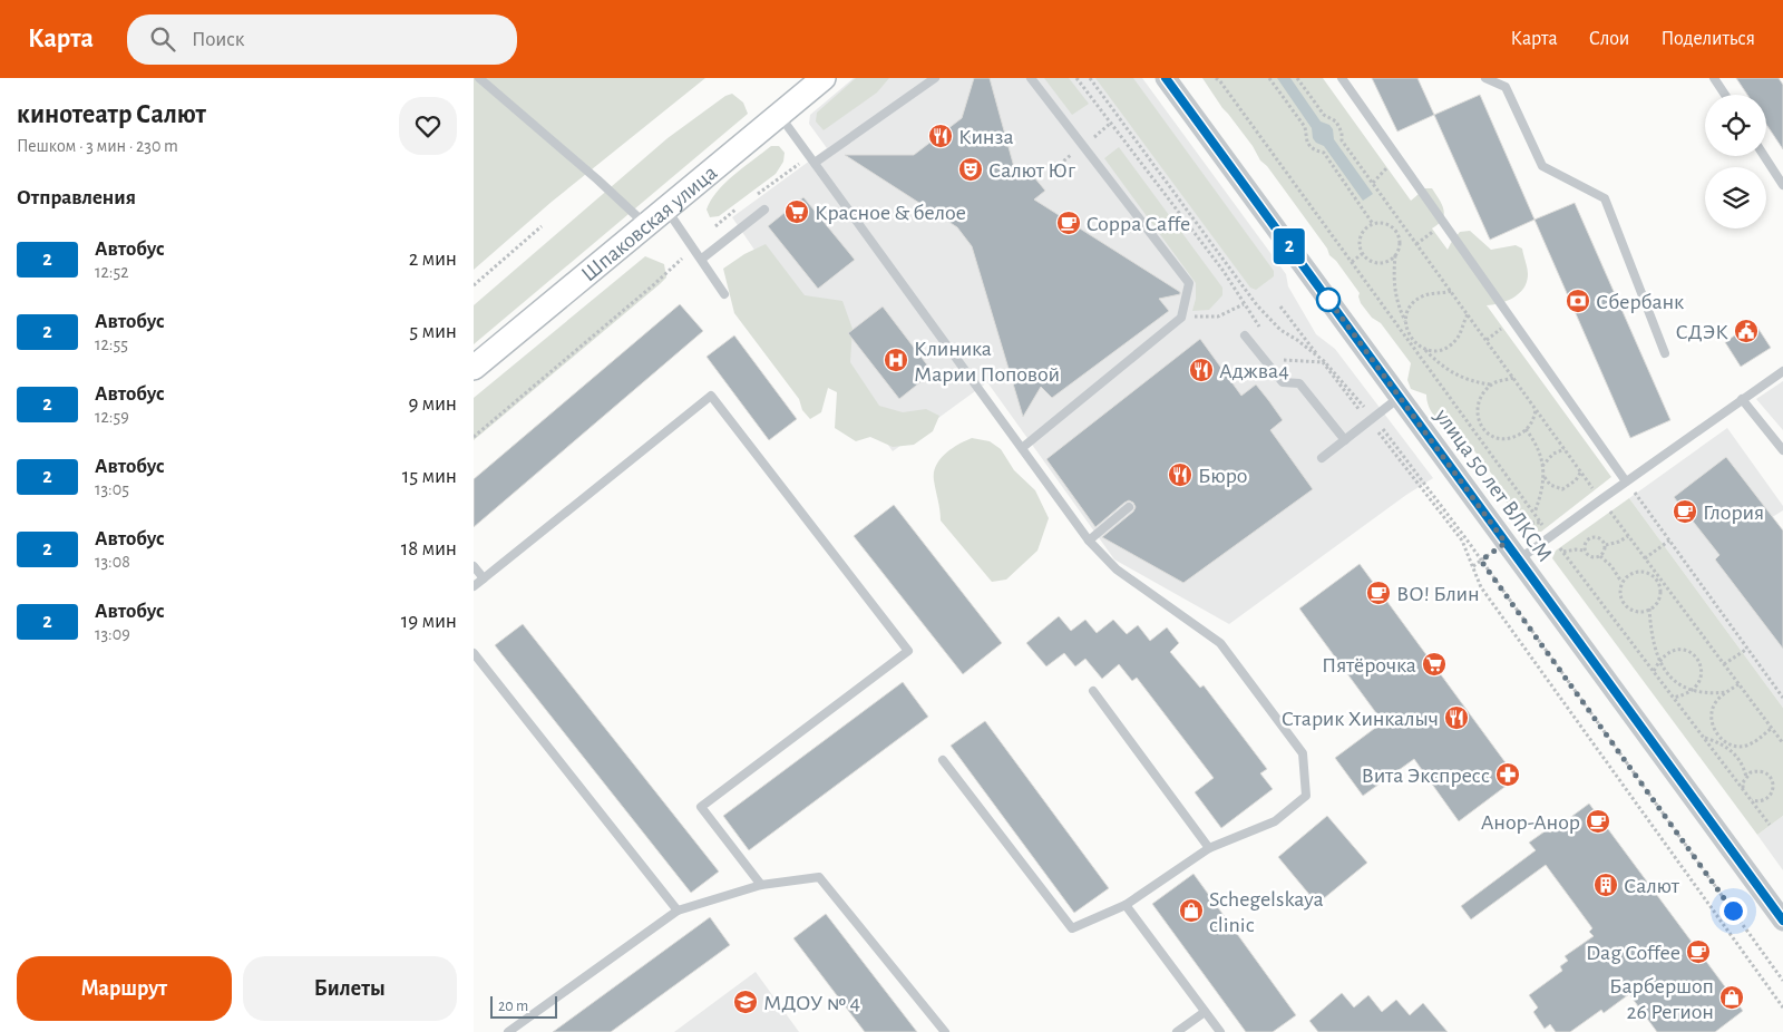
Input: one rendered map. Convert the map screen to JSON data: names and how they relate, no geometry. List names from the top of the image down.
{
  "streets": {
    "main road": ["Шпаковская улица"],
    "street": ["улица 50 лет ВЛКСМ"]
  },
  "places": {
    "restaurant": [
      "Кинза",
      "Аджва4",
      "Бюро",
      "Старик Хинкалыч"
    ],
    "theatre": ["Салют Юг"],
    "supermarket": ["Красное & белое", "Пятёрочка"],
    "cafe": [
      "Coppa Caffe",
      "Глория",
      "ВО! Блин",
      "Анор-Анор",
      "Dag Coffee"
    ],
    "bank": ["Сбербанк"],
    "public building": ["СДЭК"],
    "hospital": ["Клиника Марии Поповой"],
    "pharmacy": ["Вита Экспресс"],
    "building": ["Салют"],
    "shop": ["Schegelskaya clinic", "Барбершоп 26 Регион"],
    "school or university": ["МДОУ № 4"]
  },
  "lines": ["bus line 2"],
  "scale_bar": "20 m",
  "page": {
    "header": "Карта",
    "search": "Поиск",
    "nav": ["Карта", "Слои", "Поделиться"],
    "heading": [
      ["кинотеатр Салют", "Пешком · 3 мин · 230 m"],
      "Отправления"
    ],
    "on_map": "2",
    "list": [
      {
        "mark": "2",
        "name": "Автобус",
        "note": "12:52",
        "value": "2 мин"
      },
      {
        "mark": "2",
        "name": "Автобус",
        "note": "12:55",
        "value": "5 мин"
      },
      {
        "mark": "2",
        "name": "Автобус",
        "note": "12:59",
        "value": "9 мин"
      },
      {
        "mark": "2",
        "name": "Автобус",
        "note": "13:05",
        "value": "15 мин"
      },
      {
        "mark": "2",
        "name": "Автобус",
        "note": "13:08",
        "value": "18 мин"
      },
      {
        "mark": "2",
        "name": "Автобус",
        "note": "13:09",
        "value": "19 мин"
      }
    ],
    "buttons": ["Маршрут", "Билеты"],
    "scale": "20 m"
  }
}
